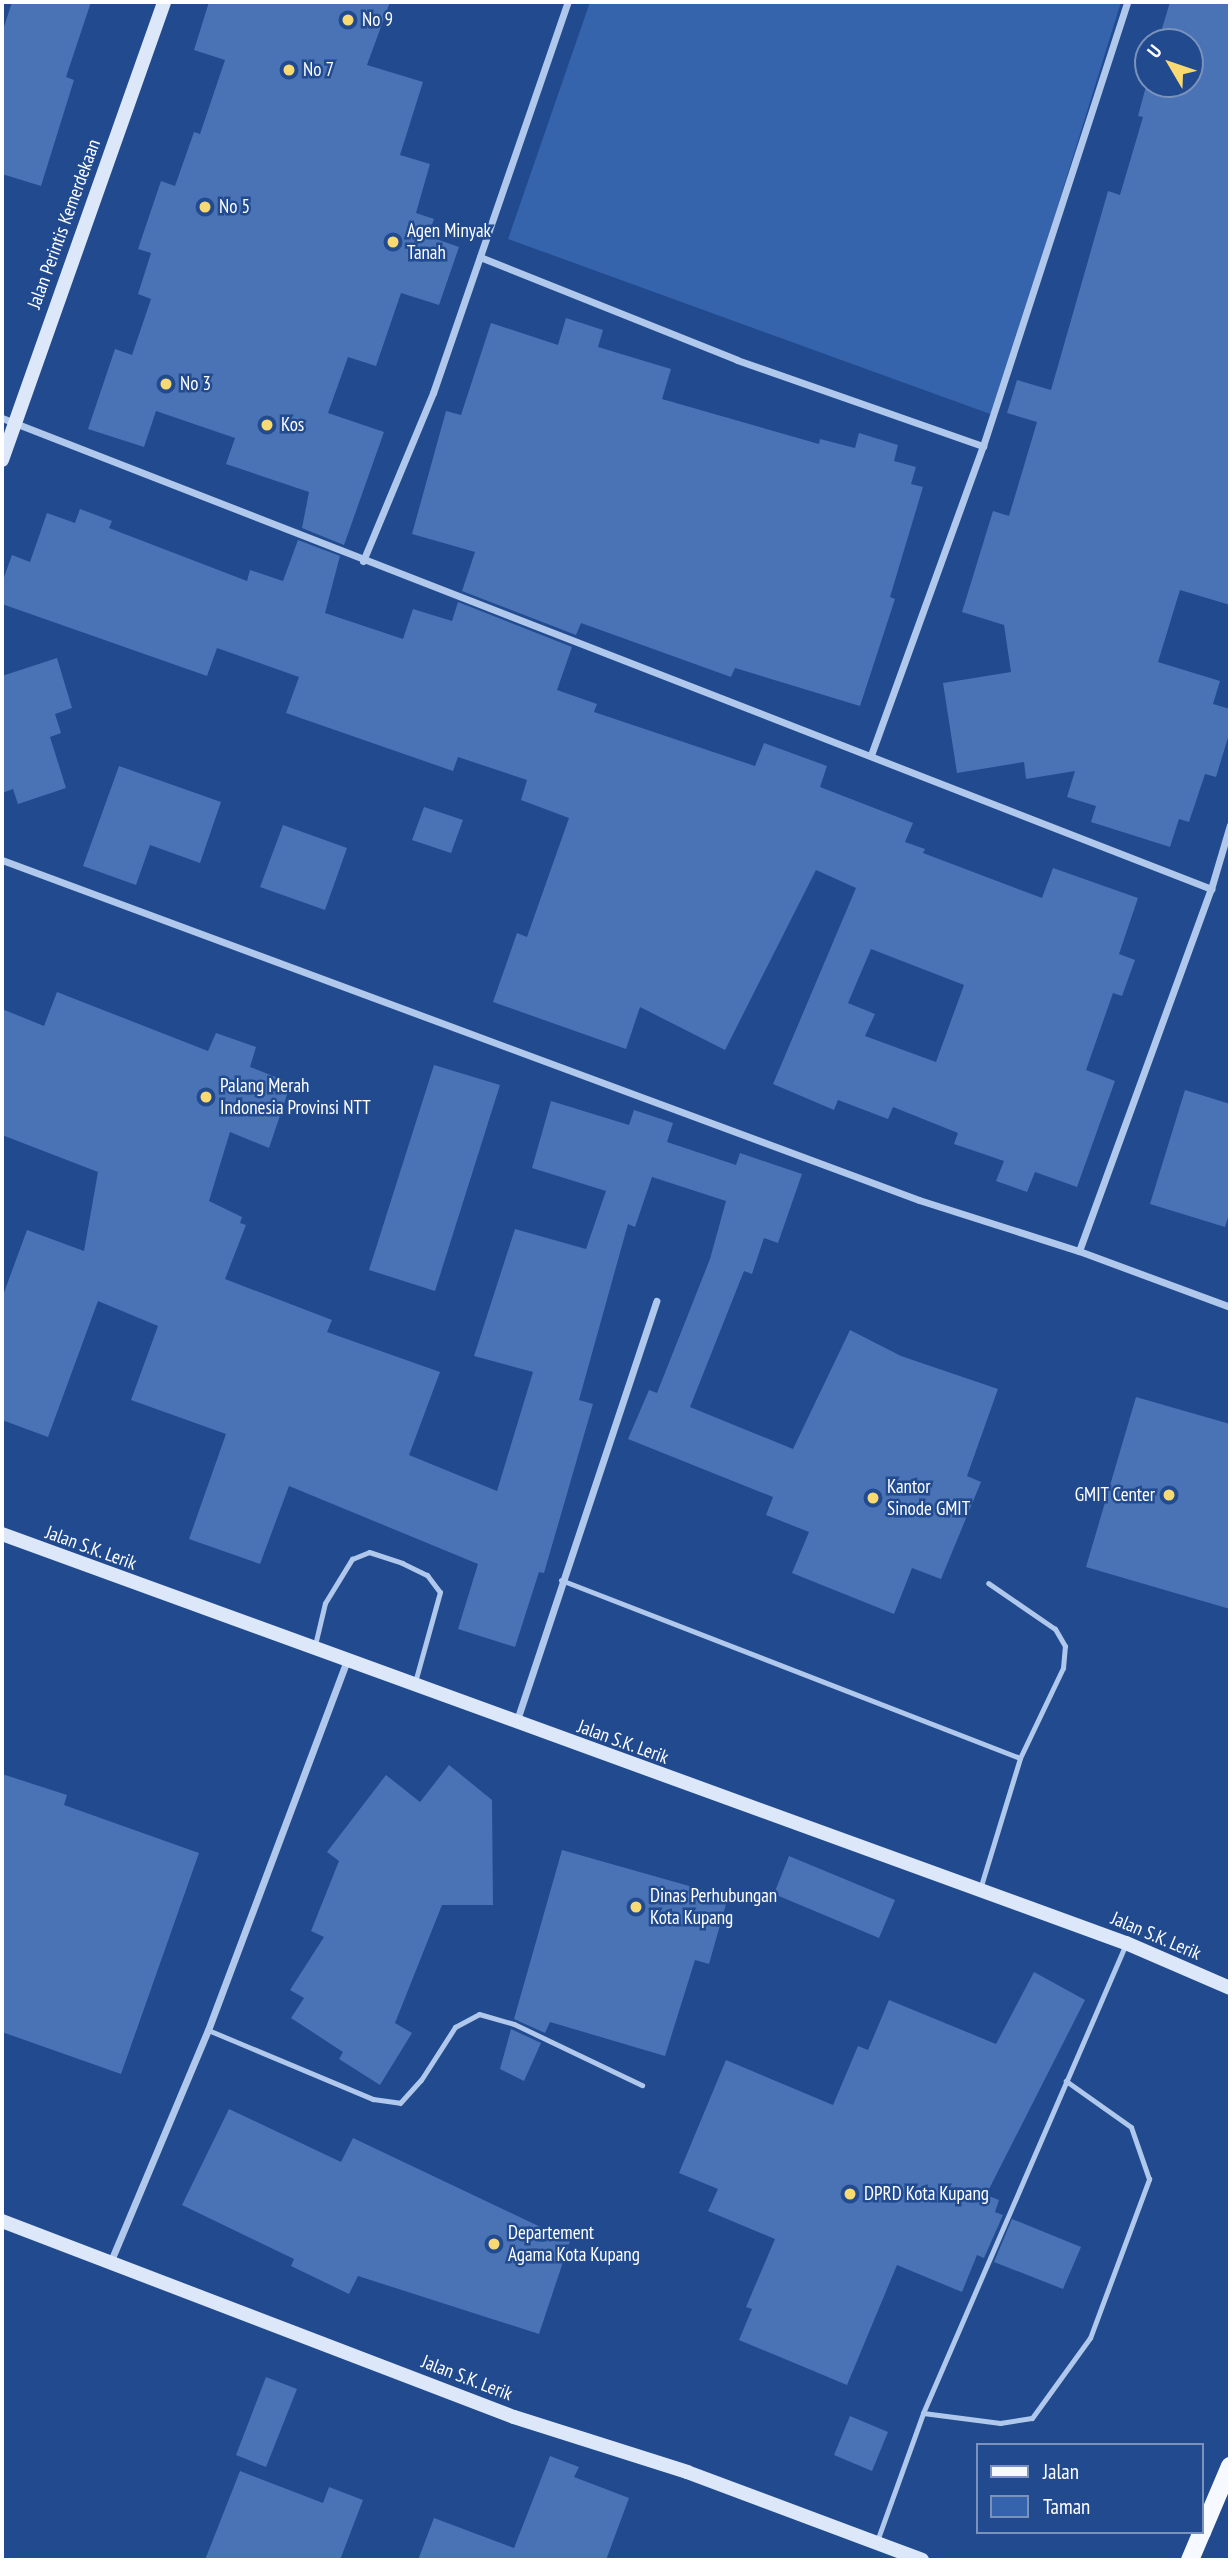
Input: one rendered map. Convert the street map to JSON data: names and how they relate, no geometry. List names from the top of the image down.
{
  "streets": {
    "main road": ["Jalan Perintis Kemerdekaan", "Jalan S.K. Lerik"]
  },
  "places": [
    "No 9",
    "No 7",
    "No 5",
    "Agen Minyak Tanah",
    "No 3",
    "Kos",
    "Palang Merah Indonesia Provinsi NTT",
    "GMIT Center",
    "Kantor Sinode GMIT",
    "Dinas Perhubungan Kota Kupang",
    "DPRD Kota Kupang",
    "Departement Agama Kota Kupang"
  ],
  "legend": ["Jalan", "Taman"],
  "north": "top left"
}
